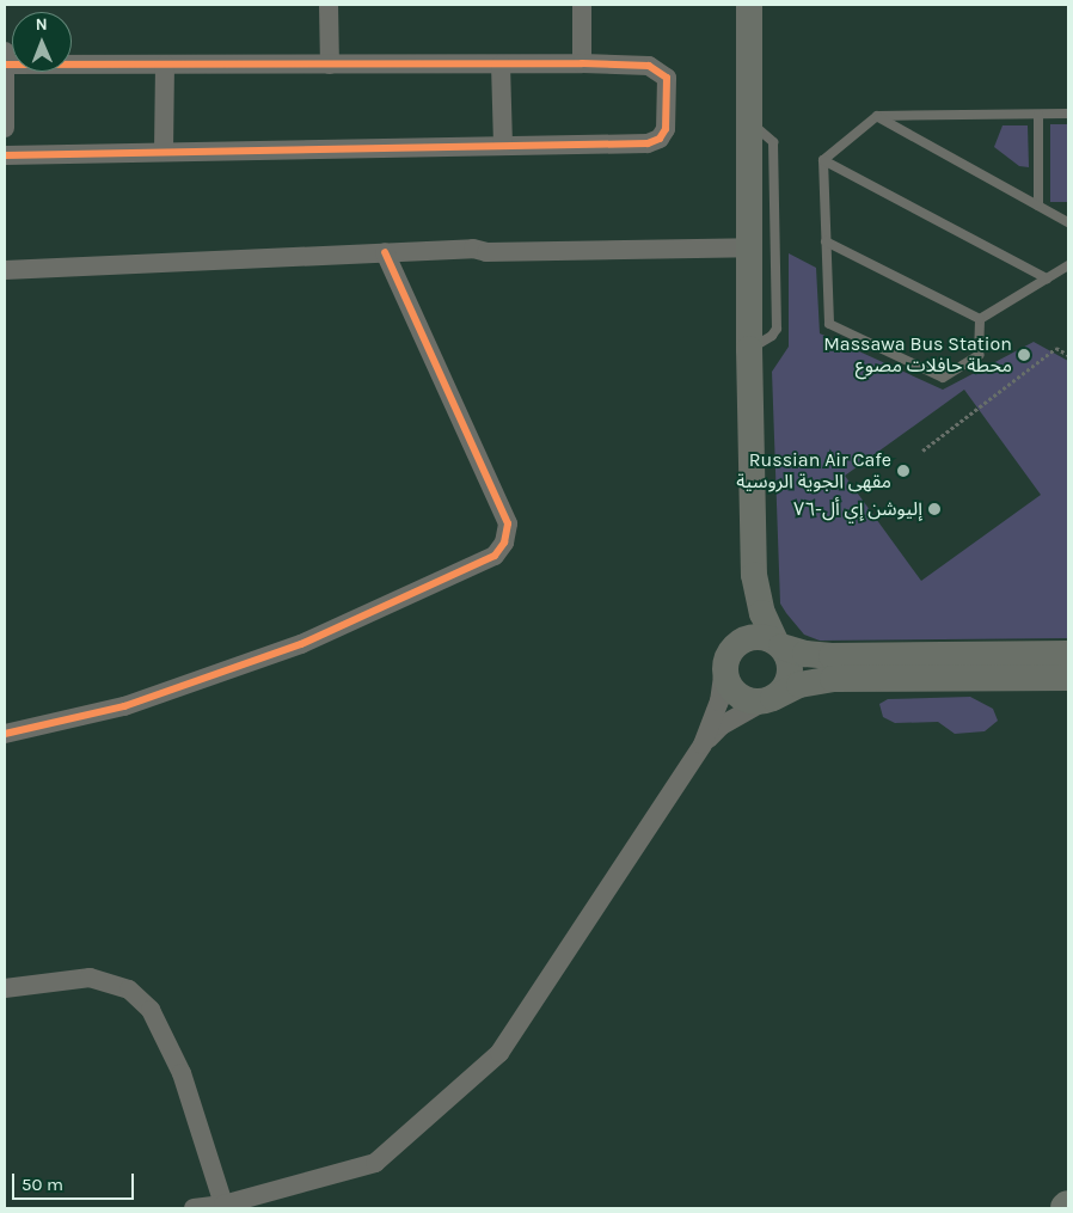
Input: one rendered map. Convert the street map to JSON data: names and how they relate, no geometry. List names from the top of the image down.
{
  "places": ["Massawa Bus Station محطة حافلات مصوع", "Russian Air Cafe مقهى الجوية الروسية", "إليوشن إي أل-٧٦"],
  "scale_bar": "50 m",
  "north": "top"
}
